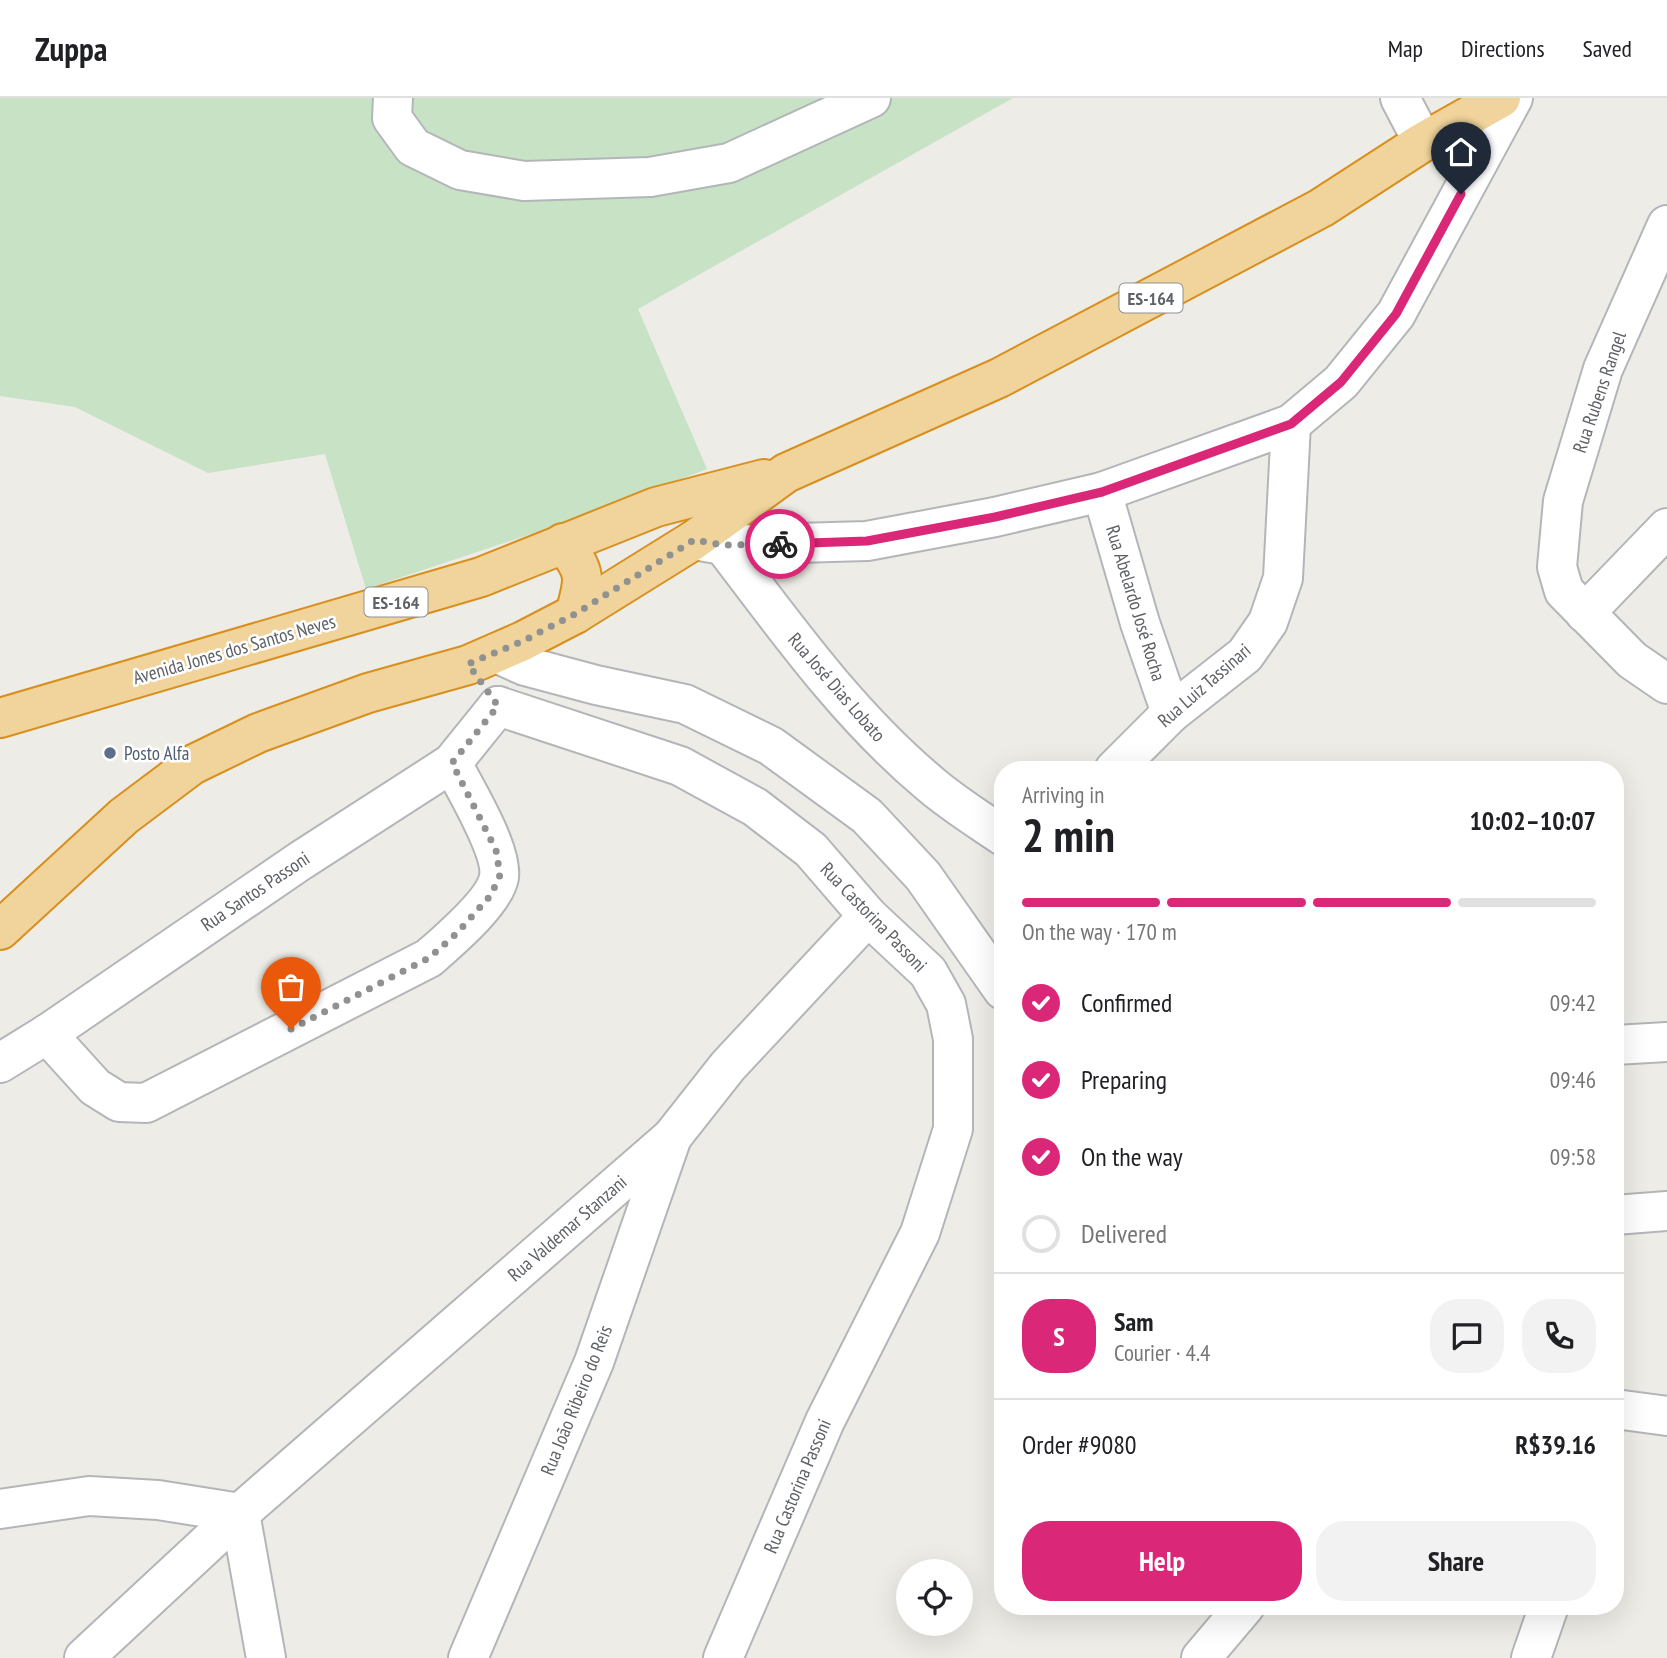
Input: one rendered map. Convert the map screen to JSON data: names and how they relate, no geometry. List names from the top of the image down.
{
  "streets": {
    "highway": ["ES-164", "Avenida Jones dos Santos Neves"],
    "street": [
      "Rua Rubens Rangel",
      "Rua Abelardo José Rocha",
      "Rua Luiz Tassinari",
      "Rua José Dias Lobato",
      "Rua Santos Passoni",
      "Rua Castorina Passoni",
      "Rua Valdemar Stanzani",
      "Rua João Ribeiro do Reis"
    ]
  },
  "crossings": [
    ["ES-164", "Avenida Jones dos Santos Neves"],
    ["ES-164", "Rua José Dias Lobato"],
    ["Rua Abelardo José Rocha", "Rua Luiz Tassinari"],
    ["Rua Santos Passoni", "Rua Castorina Passoni"],
    ["Rua Castorina Passoni", "Rua Valdemar Stanzani"],
    ["Rua Valdemar Stanzani", "Rua João Ribeiro do Reis"]
  ],
  "places": ["Posto Alfa"],
  "page": {
    "header": "Zuppa",
    "nav": ["Map", "Directions", "Saved"],
    "heading": ["2 min", "Arriving in", "10:02–10:07"],
    "panel": [
      "Sam",
      "Courier · 4.4",
      "Order #9080",
      "R$39.16"
    ],
    "bar": "On the way · 170 m",
    "list": [
      ["Confirmed", "09:42"],
      ["Preparing", "09:46"],
      ["On the way", "09:58"],
      "Delivered"
    ],
    "round": "S",
    "buttons": ["Help", "Share"]
  }
}
